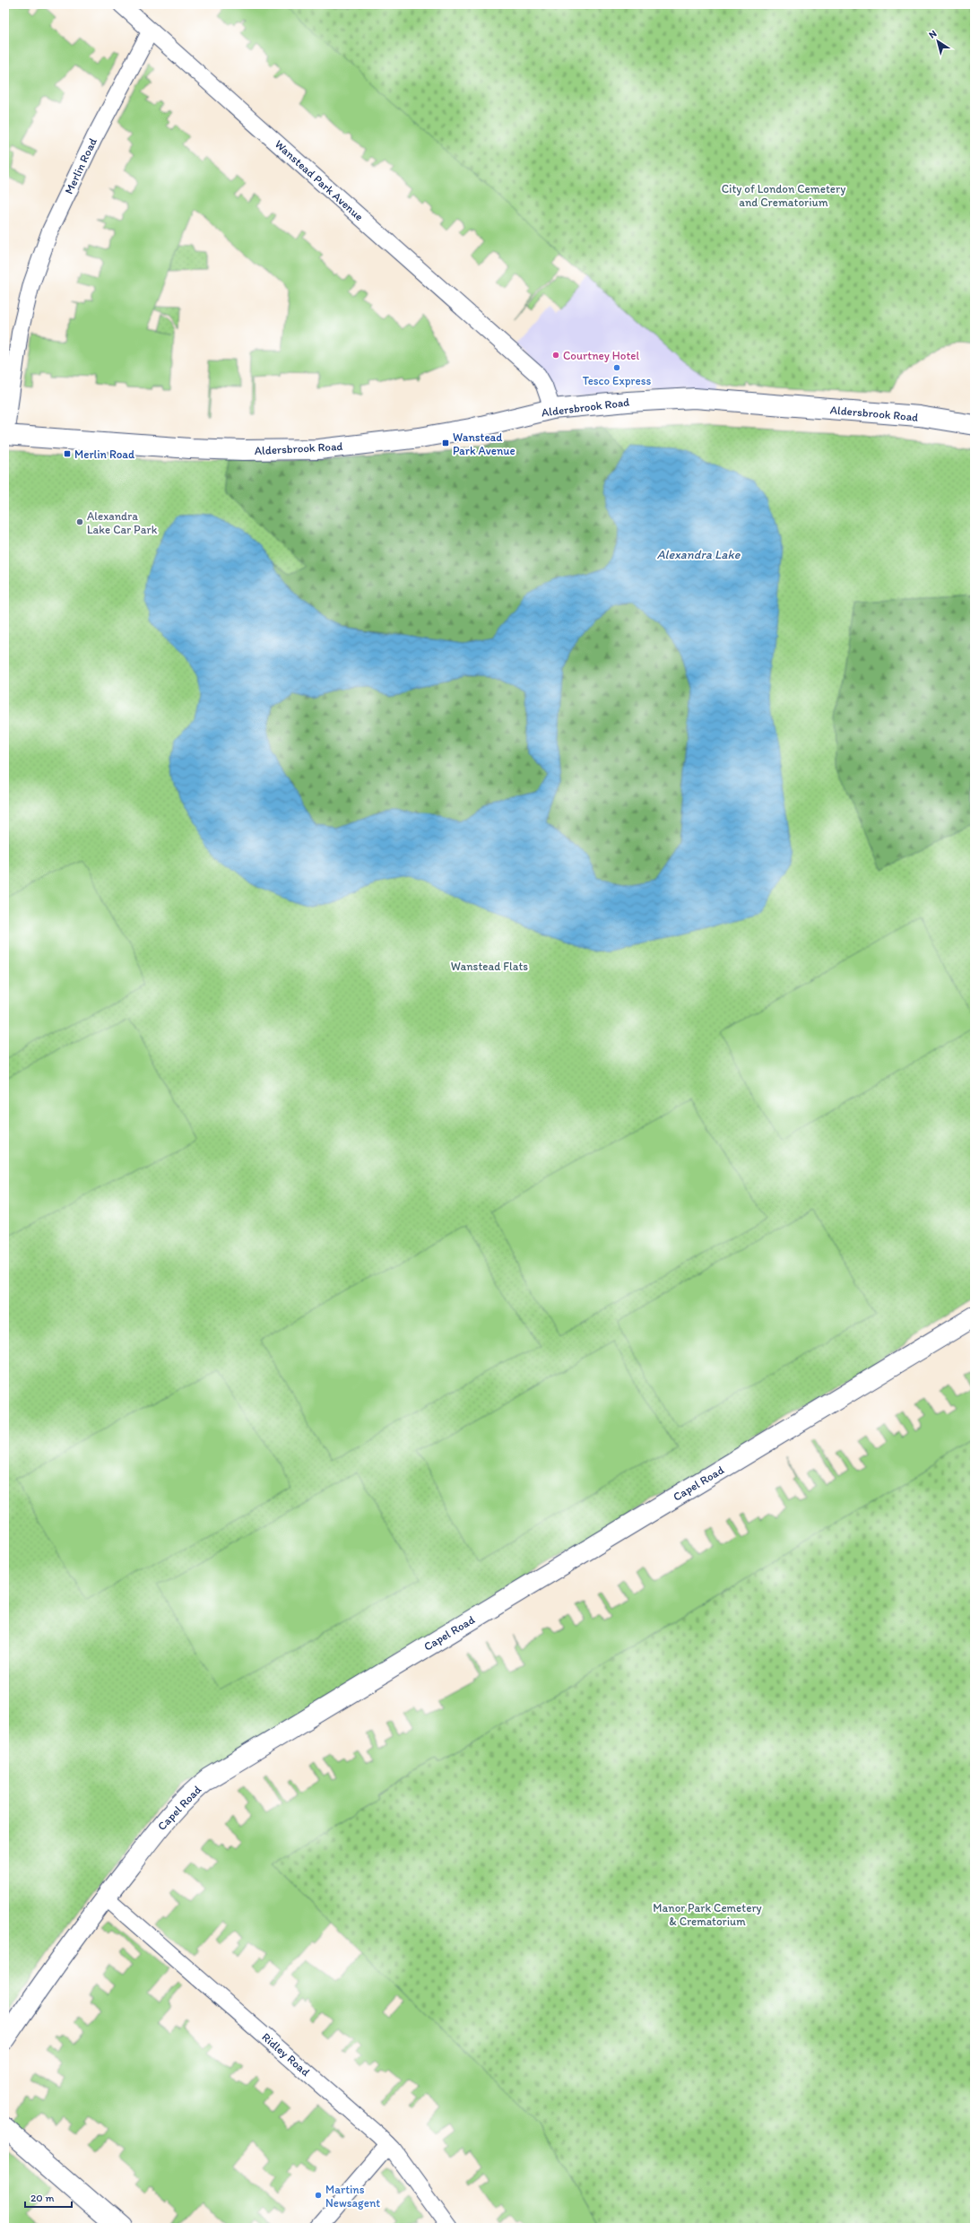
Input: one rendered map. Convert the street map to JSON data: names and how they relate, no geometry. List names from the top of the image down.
{
  "streets": {
    "street": [
      "Merlin Road",
      "Wanstead Park Avenue",
      "Aldersbrook Road",
      "Capel Road",
      "Ridley Road"
    ]
  },
  "crossings": [
    ["Merlin Road", "Wanstead Park Avenue"],
    ["Merlin Road", "Aldersbrook Road"],
    ["Wanstead Park Avenue", "Aldersbrook Road"],
    ["Capel Road", "Ridley Road"]
  ],
  "water": ["Alexandra Lake"],
  "parks": ["City of London Cemetery and Crematorium", "Wanstead Flats", "Manor Park Cemetery & Crematorium"],
  "places": {
    "other": [
      "Courtney Hotel",
      "Tesco Express",
      "Alexandra Lake Car Park",
      "Martins Newsagent"
    ],
    "transit": ["Wanstead Park Avenue", "Merlin Road"]
  },
  "scale_bar": "20 m",
  "north": "top left"
}
